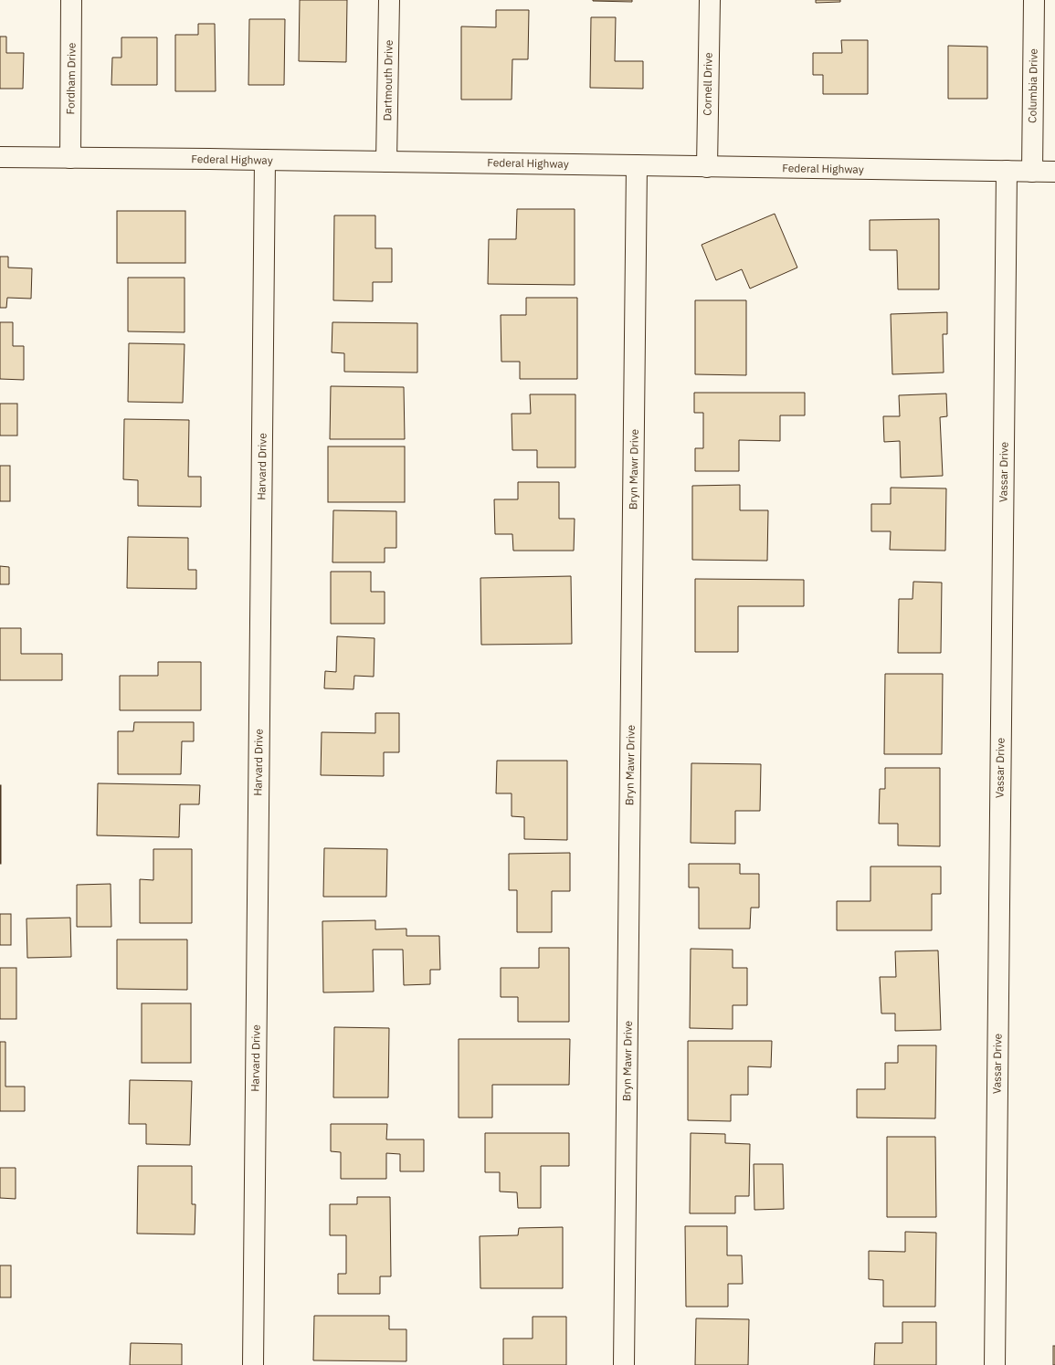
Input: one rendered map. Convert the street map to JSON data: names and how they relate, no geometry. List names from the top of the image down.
{
  "streets": {
    "street": [
      "Fordham Drive",
      "Dartmouth Drive",
      "Cornell Drive",
      "Columbia Drive",
      "Federal Highway",
      "Harvard Drive",
      "Bryn Mawr Drive",
      "Vassar Drive"
    ]
  },
  "crossings": [
    ["Fordham Drive", "Federal Highway"],
    ["Dartmouth Drive", "Federal Highway"],
    ["Cornell Drive", "Federal Highway"],
    ["Columbia Drive", "Federal Highway"],
    ["Federal Highway", "Harvard Drive"],
    ["Federal Highway", "Bryn Mawr Drive"],
    ["Federal Highway", "Vassar Drive"]
  ]
}
